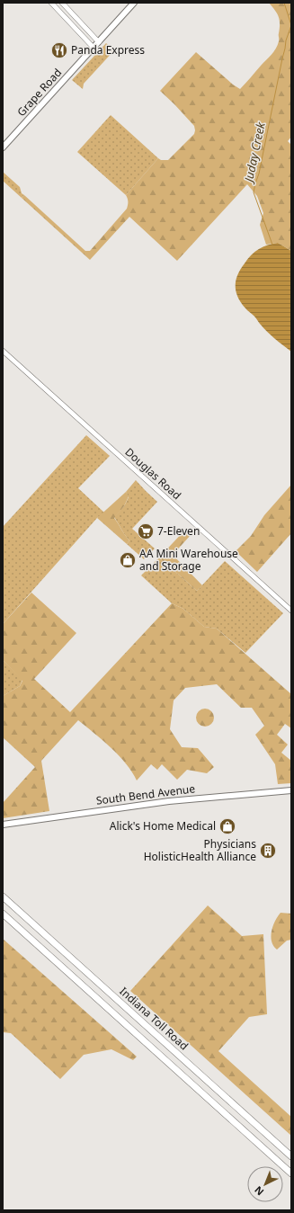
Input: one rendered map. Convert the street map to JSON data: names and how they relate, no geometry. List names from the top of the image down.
{
  "streets": {
    "highway": ["Indiana Toll Road"],
    "main road": ["Grape Road", "South Bend Avenue"],
    "street": ["Douglas Road"]
  },
  "water": ["Juday Creek"],
  "places": {
    "restaurant": ["Panda Express"],
    "supermarket": ["7-Eleven"],
    "shop": ["AA Mini Warehouse and Storage", "Alick's Home Medical"],
    "building": ["Physicians HolisticHealth Alliance"]
  },
  "north": "bottom left"
}
